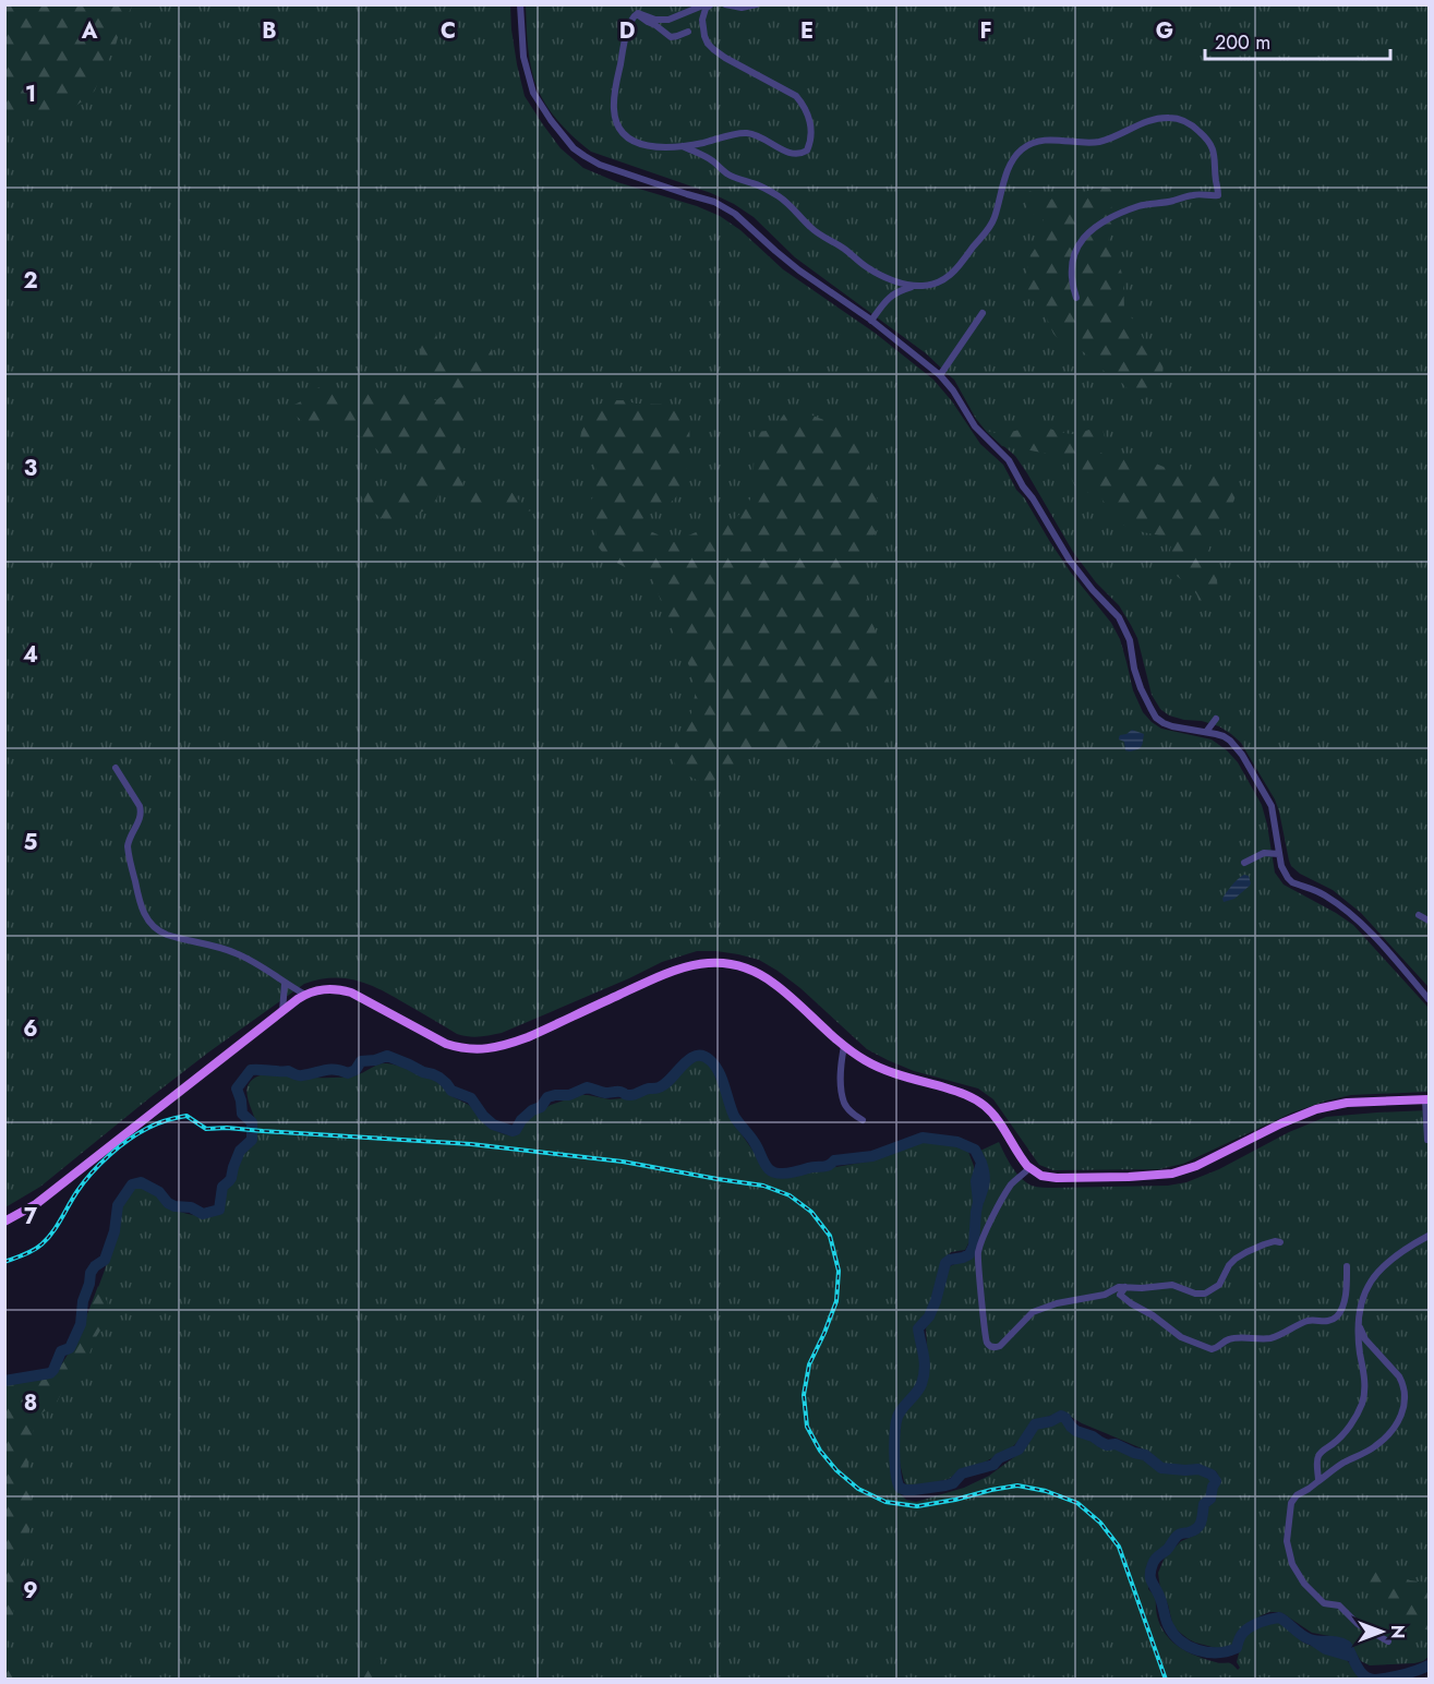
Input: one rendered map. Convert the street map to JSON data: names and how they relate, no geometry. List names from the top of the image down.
{
  "scale_bar": "200 m",
  "north": "right",
  "grid": {
    "columns": [
      "A",
      "B",
      "C",
      "D",
      "E",
      "F",
      "G"
    ],
    "rows": [
      "1",
      "2",
      "3",
      "4",
      "5",
      "6",
      "7",
      "8",
      "9"
    ]
  }
}
